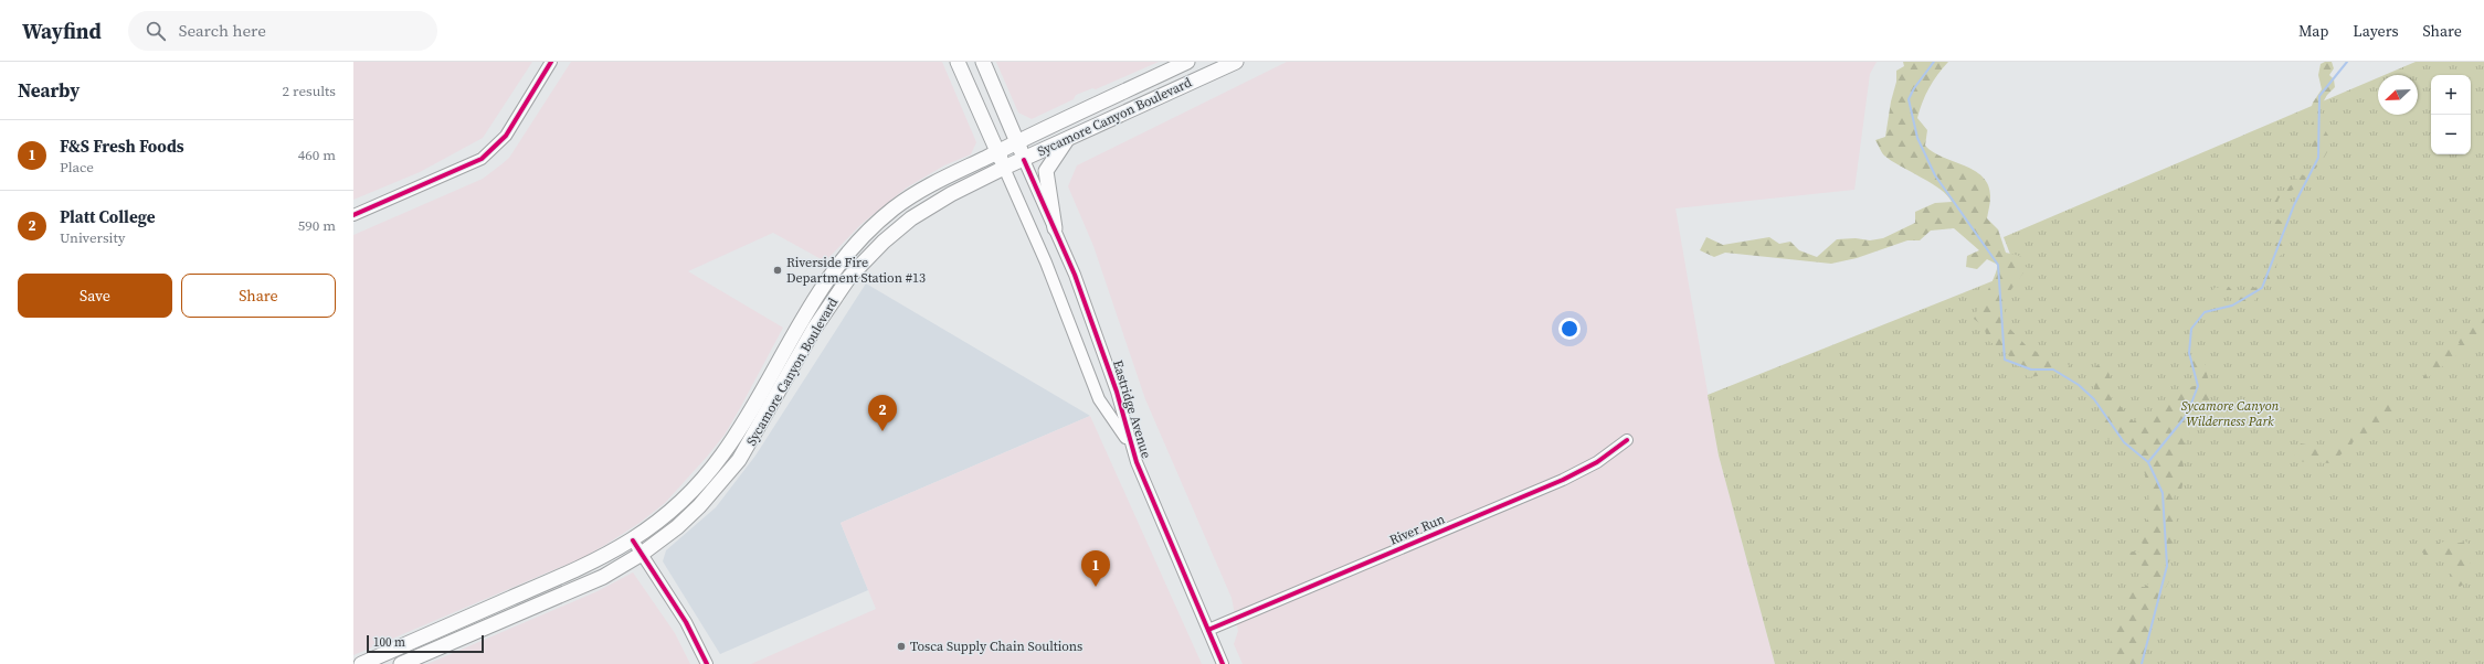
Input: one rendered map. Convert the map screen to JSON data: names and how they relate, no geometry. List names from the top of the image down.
{
  "streets": {
    "main road": ["Sycamore Canyon Boulevard", "Eastridge Avenue"],
    "street": ["River Run"]
  },
  "crossings": [
    ["Sycamore Canyon Boulevard", "Eastridge Avenue"],
    ["Eastridge Avenue", "River Run"]
  ],
  "parks": ["Sycamore Canyon Wilderness Park"],
  "places": ["Riverside Fire Department Station #13", "Tosca Supply Chain Soultions"],
  "scale_bar": "100 m",
  "north": "bottom left",
  "page": {
    "header": "Wayfind",
    "search": "Search here",
    "nav": ["Map", "Layers", "Share"],
    "heading": ["Nearby", "2 results"],
    "map_buttons": ["+", "−"],
    "list": [
      {
        "mark": "1",
        "name": "F&S Fresh Foods",
        "note": "Place",
        "value": "460 m"
      },
      {
        "mark": "2",
        "name": "Platt College",
        "note": "University",
        "value": "590 m"
      }
    ],
    "buttons": ["Save", "Share"],
    "pins": ["2", "1"],
    "scale": "100 m"
  }
}
